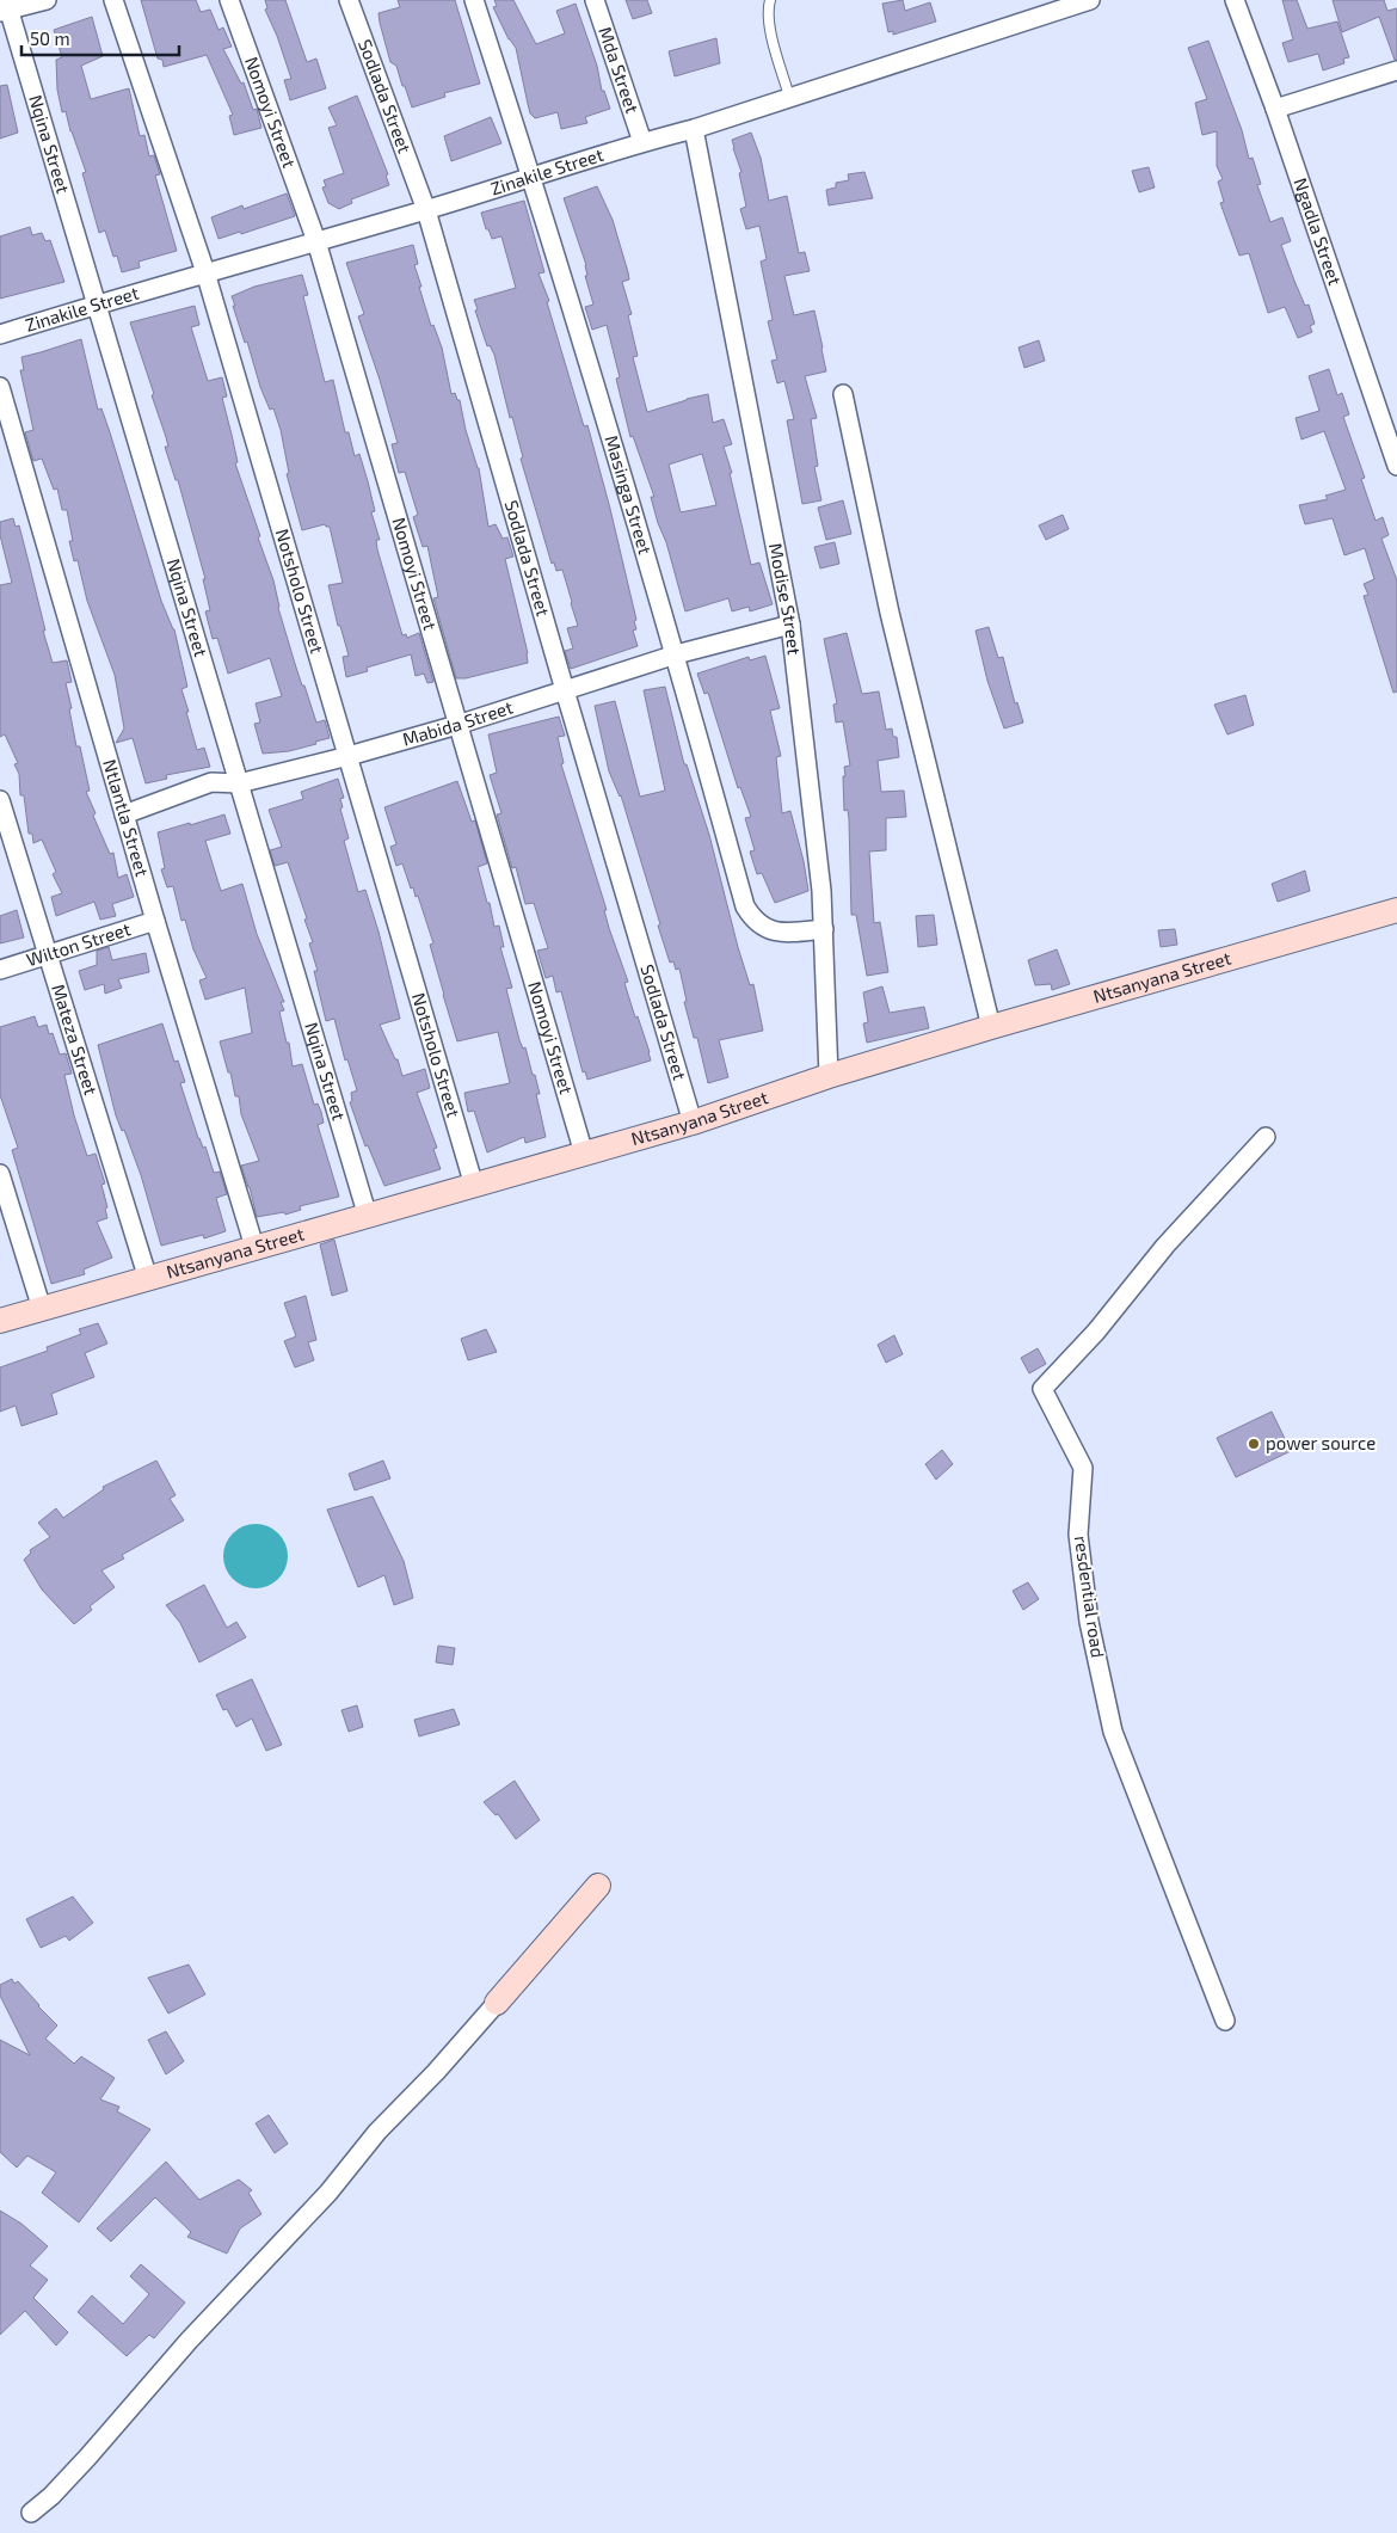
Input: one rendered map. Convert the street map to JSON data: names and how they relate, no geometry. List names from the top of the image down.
{
  "streets": {
    "street": [
      "Mda Street",
      "Sodlada Street",
      "Nomoyi Street",
      "Nqina Street",
      "Zinakile Street",
      "Ngadla Street",
      "Masinga Street",
      "Notsholo Street",
      "Modise Street",
      "Mabida Street",
      "Ntlantla Street",
      "Wilton Street",
      "Ntsanyana Street",
      "Mateza Street",
      "resdential road"
    ]
  },
  "crossings": [
    ["Mda Street", "Zinakile Street"],
    ["Sodlada Street", "Zinakile Street"],
    ["Sodlada Street", "Mabida Street"],
    ["Sodlada Street", "Ntsanyana Street"],
    ["Nomoyi Street", "Zinakile Street"],
    ["Nomoyi Street", "Mabida Street"],
    ["Nomoyi Street", "Ntsanyana Street"],
    ["Nqina Street", "Zinakile Street"],
    ["Nqina Street", "Mabida Street"],
    ["Nqina Street", "Ntsanyana Street"],
    ["Zinakile Street", "Masinga Street"],
    ["Zinakile Street", "Notsholo Street"],
    ["Zinakile Street", "Modise Street"],
    ["Masinga Street", "Modise Street"],
    ["Masinga Street", "Mabida Street"],
    ["Notsholo Street", "Mabida Street"],
    ["Notsholo Street", "Ntsanyana Street"],
    ["Modise Street", "Mabida Street"],
    ["Modise Street", "Ntsanyana Street"],
    ["Mabida Street", "Ntlantla Street"],
    ["Ntlantla Street", "Wilton Street"],
    ["Ntlantla Street", "Ntsanyana Street"],
    ["Wilton Street", "Mateza Street"],
    ["Ntsanyana Street", "Mateza Street"]
  ],
  "places": ["power source"],
  "scale_bar": "50 m"
}
